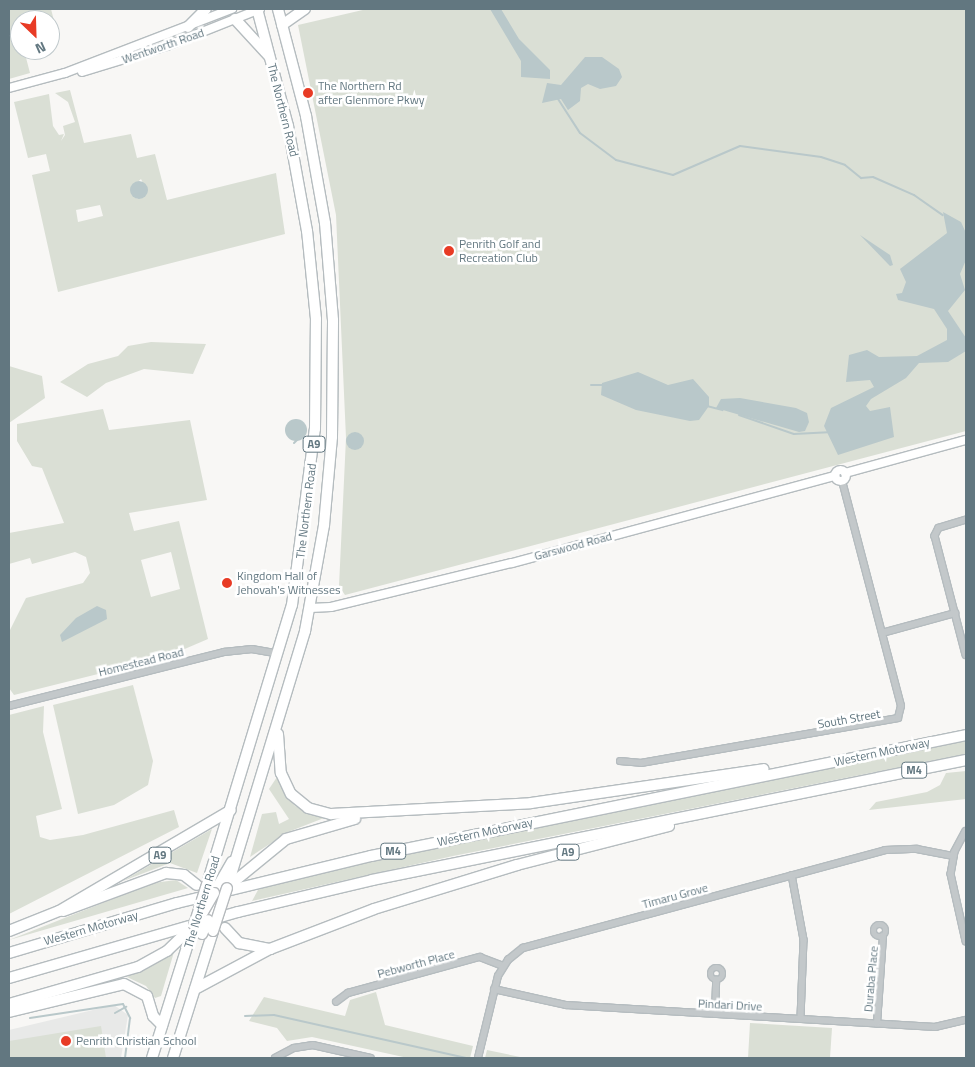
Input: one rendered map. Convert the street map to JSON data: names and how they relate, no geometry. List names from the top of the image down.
{
  "streets": {
    "highway": [
      "The Northern Road",
      "A9",
      "Western Motorway",
      "M4"
    ],
    "street": [
      "Wentworth Road",
      "Garswood Road",
      "Homestead Road",
      "South Street",
      "Timaru Grove",
      "Pebworth Place",
      "Duraba Place",
      "Pindari Drive"
    ]
  },
  "crossings": [
    ["Wentworth Road", "The Northern Road"],
    ["The Northern Road", "A9"],
    ["The Northern Road", "Garswood Road"],
    ["The Northern Road", "Homestead Road"],
    ["The Northern Road", "M4"],
    ["A9", "Western Motorway"],
    ["Garswood Road", "South Street"],
    ["Western Motorway", "M4"],
    ["Timaru Grove", "Pebworth Place"],
    ["Duraba Place", "Pindari Drive"]
  ],
  "places": [
    "The Northern Rd after Glenmore Pkwy",
    "Penrith Golf and Recreation Club",
    "Kingdom Hall of Jehovah's Witnesses",
    "Penrith Christian School"
  ],
  "north": "bottom right"
}
